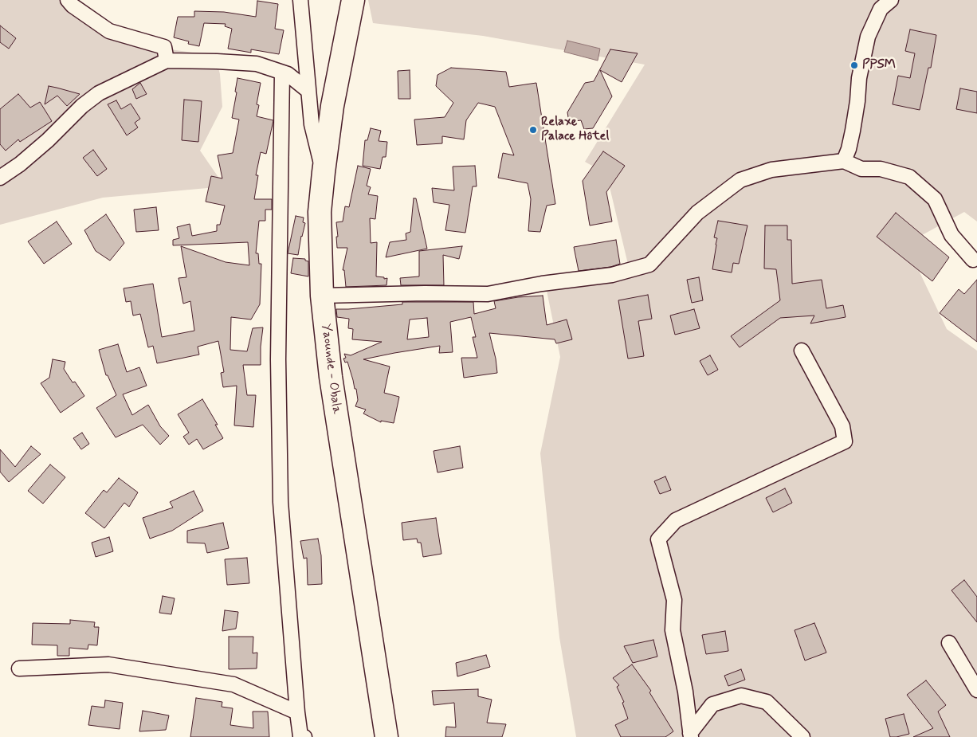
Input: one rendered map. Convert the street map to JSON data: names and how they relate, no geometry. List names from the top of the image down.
{
  "streets": {
    "highway": ["Yaounde - Obala"]
  },
  "places": ["PPSM", "Relaxe Palace Hôtel"]
}
